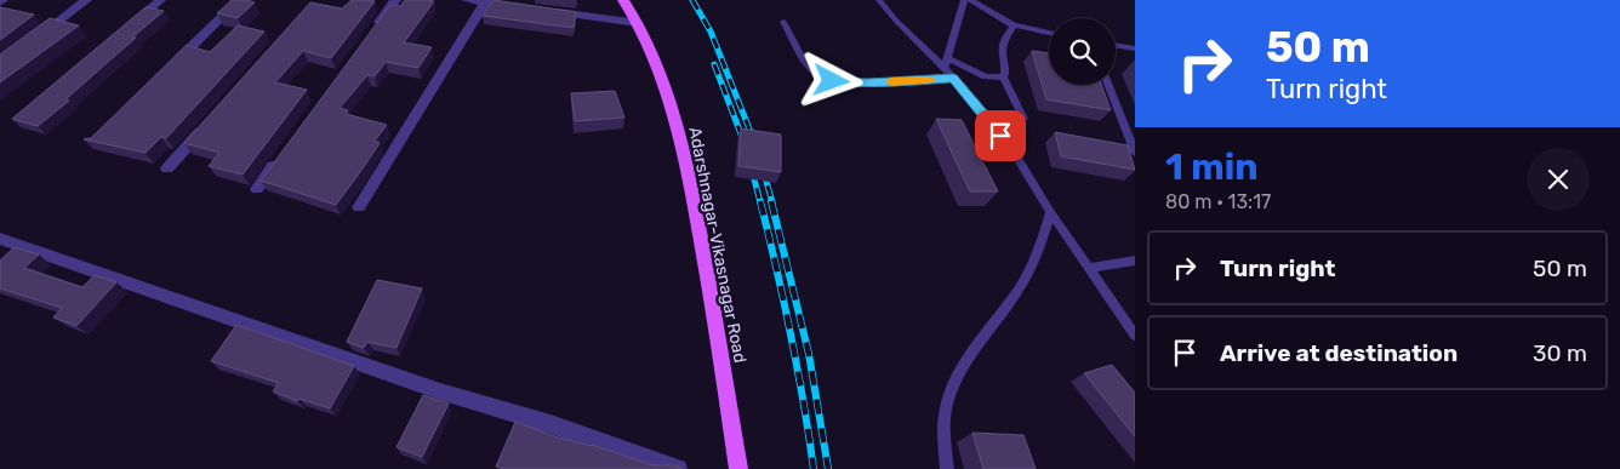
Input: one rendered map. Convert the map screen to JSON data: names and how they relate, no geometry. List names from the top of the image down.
{
  "streets": {
    "main road": ["Adarshnagar-Vikasnagar Road"]
  },
  "page": {
    "turn": ["50 m", "Turn right"],
    "heading": ["1 min", "80 m · 13:17"],
    "list": [
      {
        "name": "Turn right",
        "value": "50 m"
      },
      {
        "name": "Arrive at destination",
        "value": "30 m"
      }
    ]
  }
}
